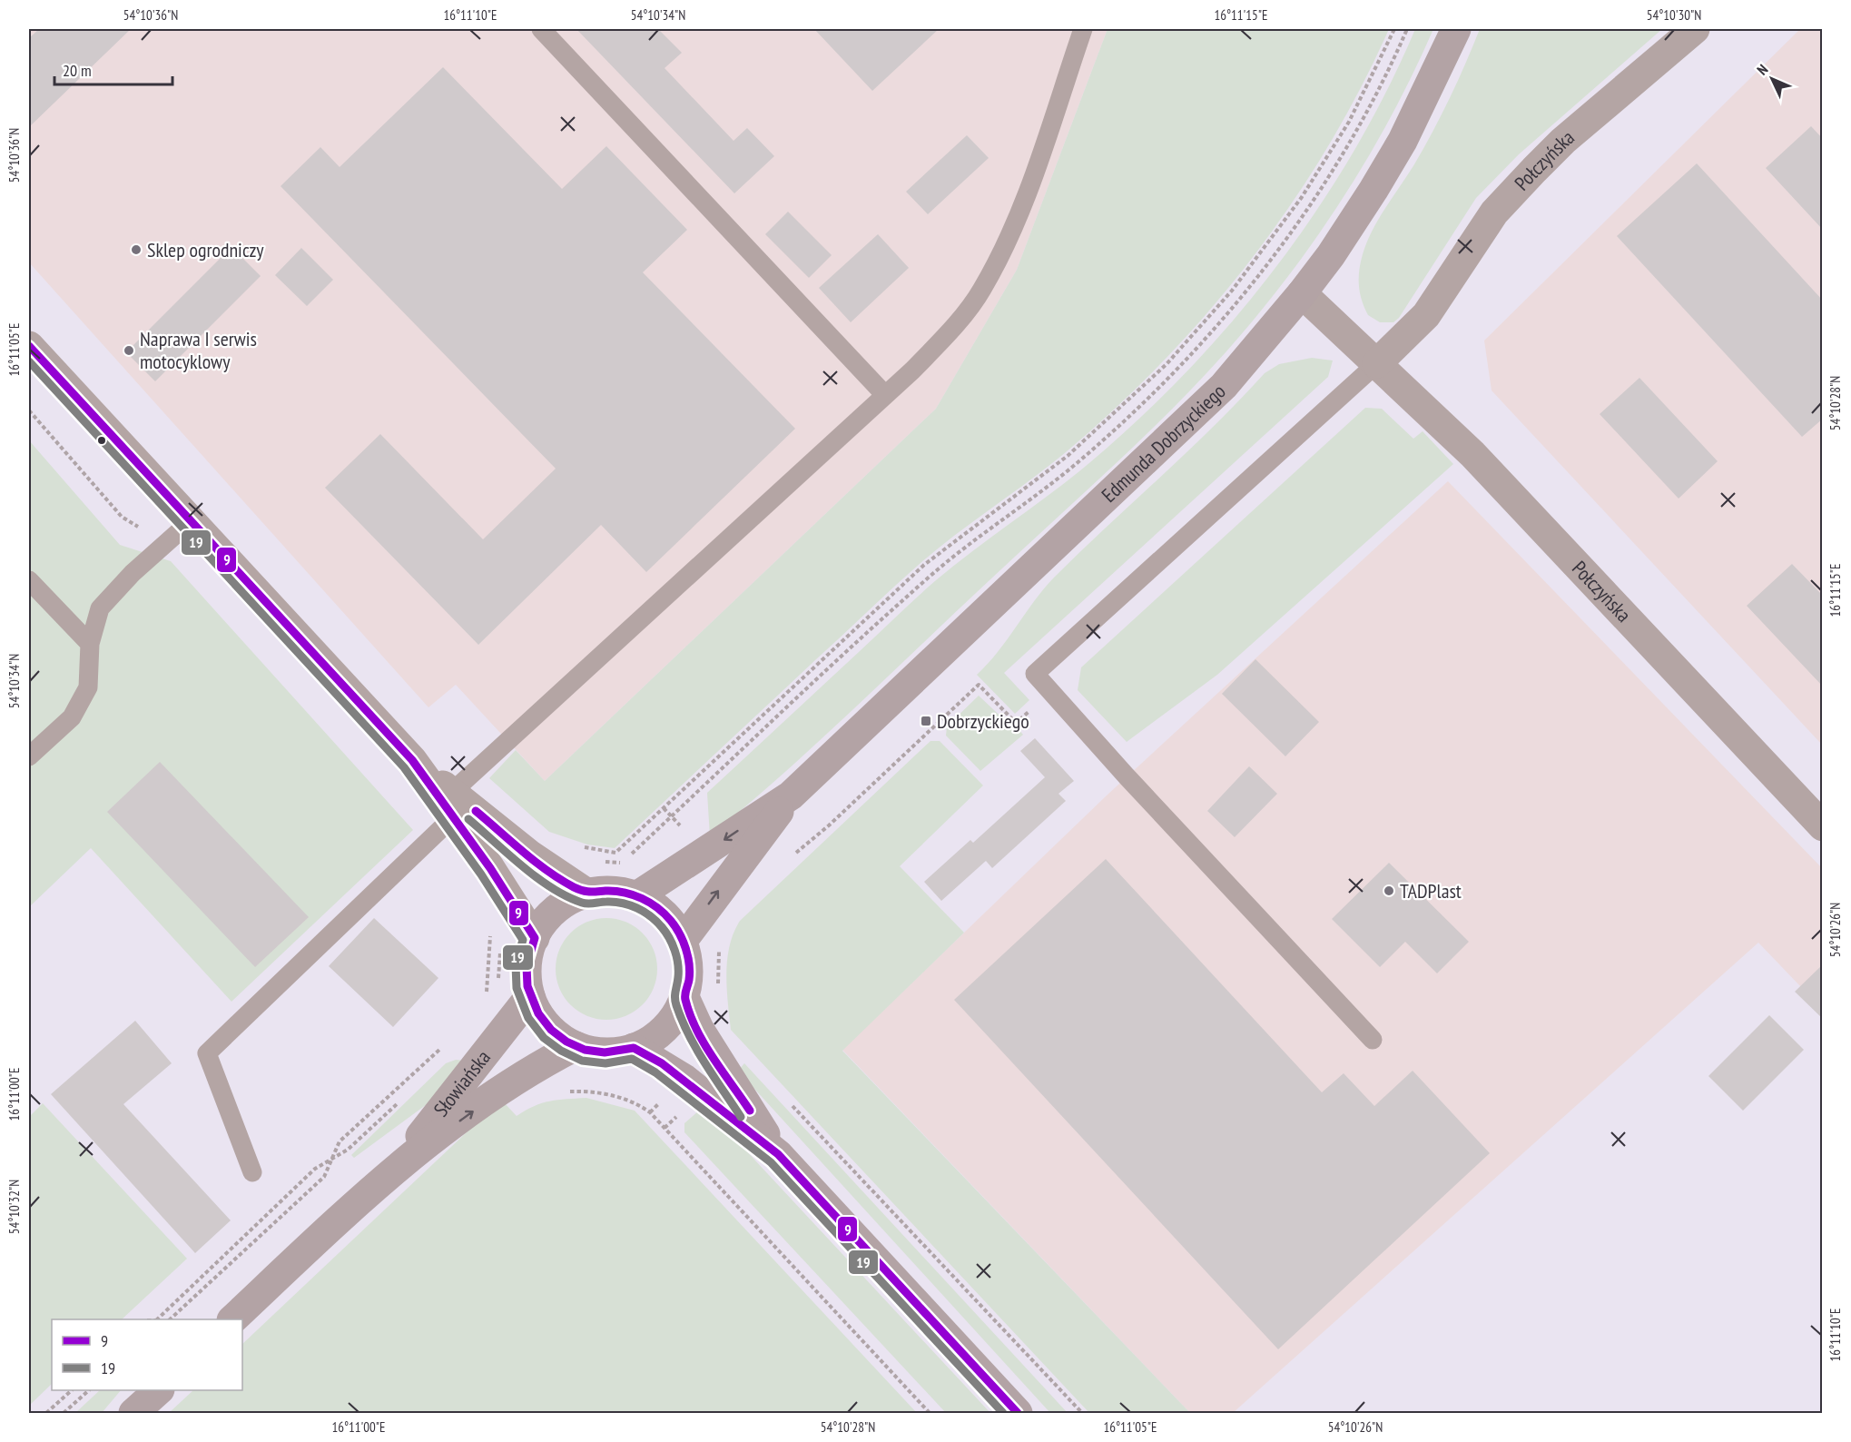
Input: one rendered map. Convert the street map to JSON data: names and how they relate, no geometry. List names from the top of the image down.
{
  "streets": {
    "main road": ["Edmunda Dobrzyckiego", "Słowiańska"],
    "street": ["Połczyńska"]
  },
  "crossings": [
    ["Połczyńska", "Edmunda Dobrzyckiego"],
    ["Edmunda Dobrzyckiego", "Słowiańska"]
  ],
  "places": {
    "other": ["Sklep ogrodniczy", "Naprawa I serwis motocyklowy", "TADPlast"],
    "transit": ["Dobrzyckiego"]
  },
  "lines": ["transit line 9", "transit line 19"],
  "legend": ["9", "19"],
  "scale_bar": "20 m",
  "north": "top left",
  "coordinates": [
    "54°10'36\"N",
    "16°11'10\"E",
    "54°10'34\"N",
    "16°11'15\"E",
    "54°10'30\"N",
    "16°11'05\"E",
    "54°10'28\"N",
    "54°10'26\"N",
    "16°11'00\"E",
    "54°10'32\"N"
  ]
}
